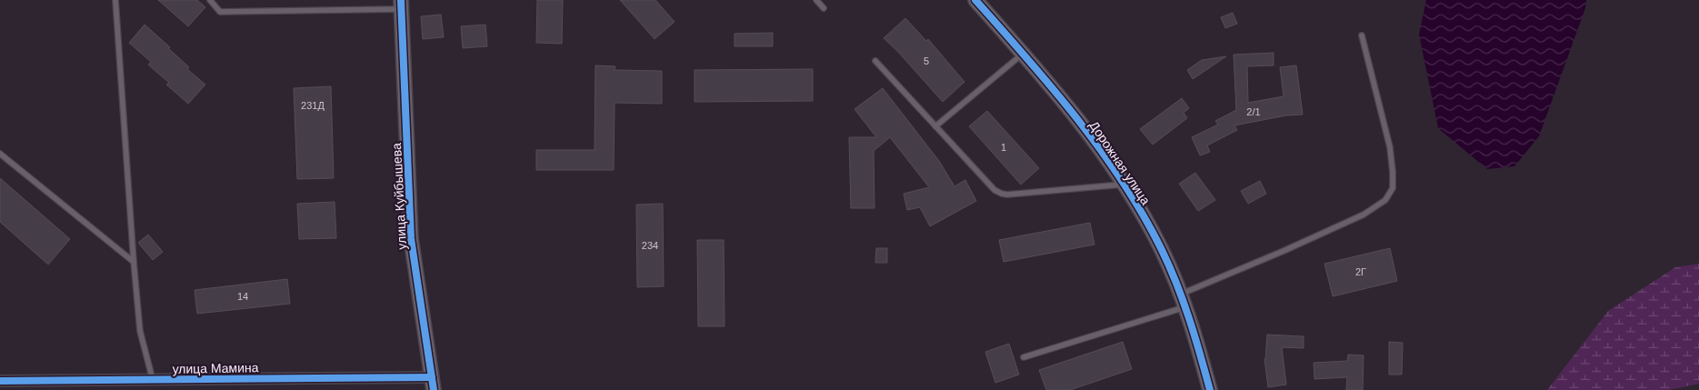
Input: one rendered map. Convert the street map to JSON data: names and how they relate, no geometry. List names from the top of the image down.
{
  "streets": {
    "street": ["Дорожная улица", "улица Куйбышева", "улица Мамина"]
  },
  "crossings": [
    ["улица Куйбышева", "улица Мамина"]
  ],
  "house_numbers": [
    "5",
    "231Д",
    "2/1",
    "1",
    "234",
    "2Г",
    "14"
  ]
}
